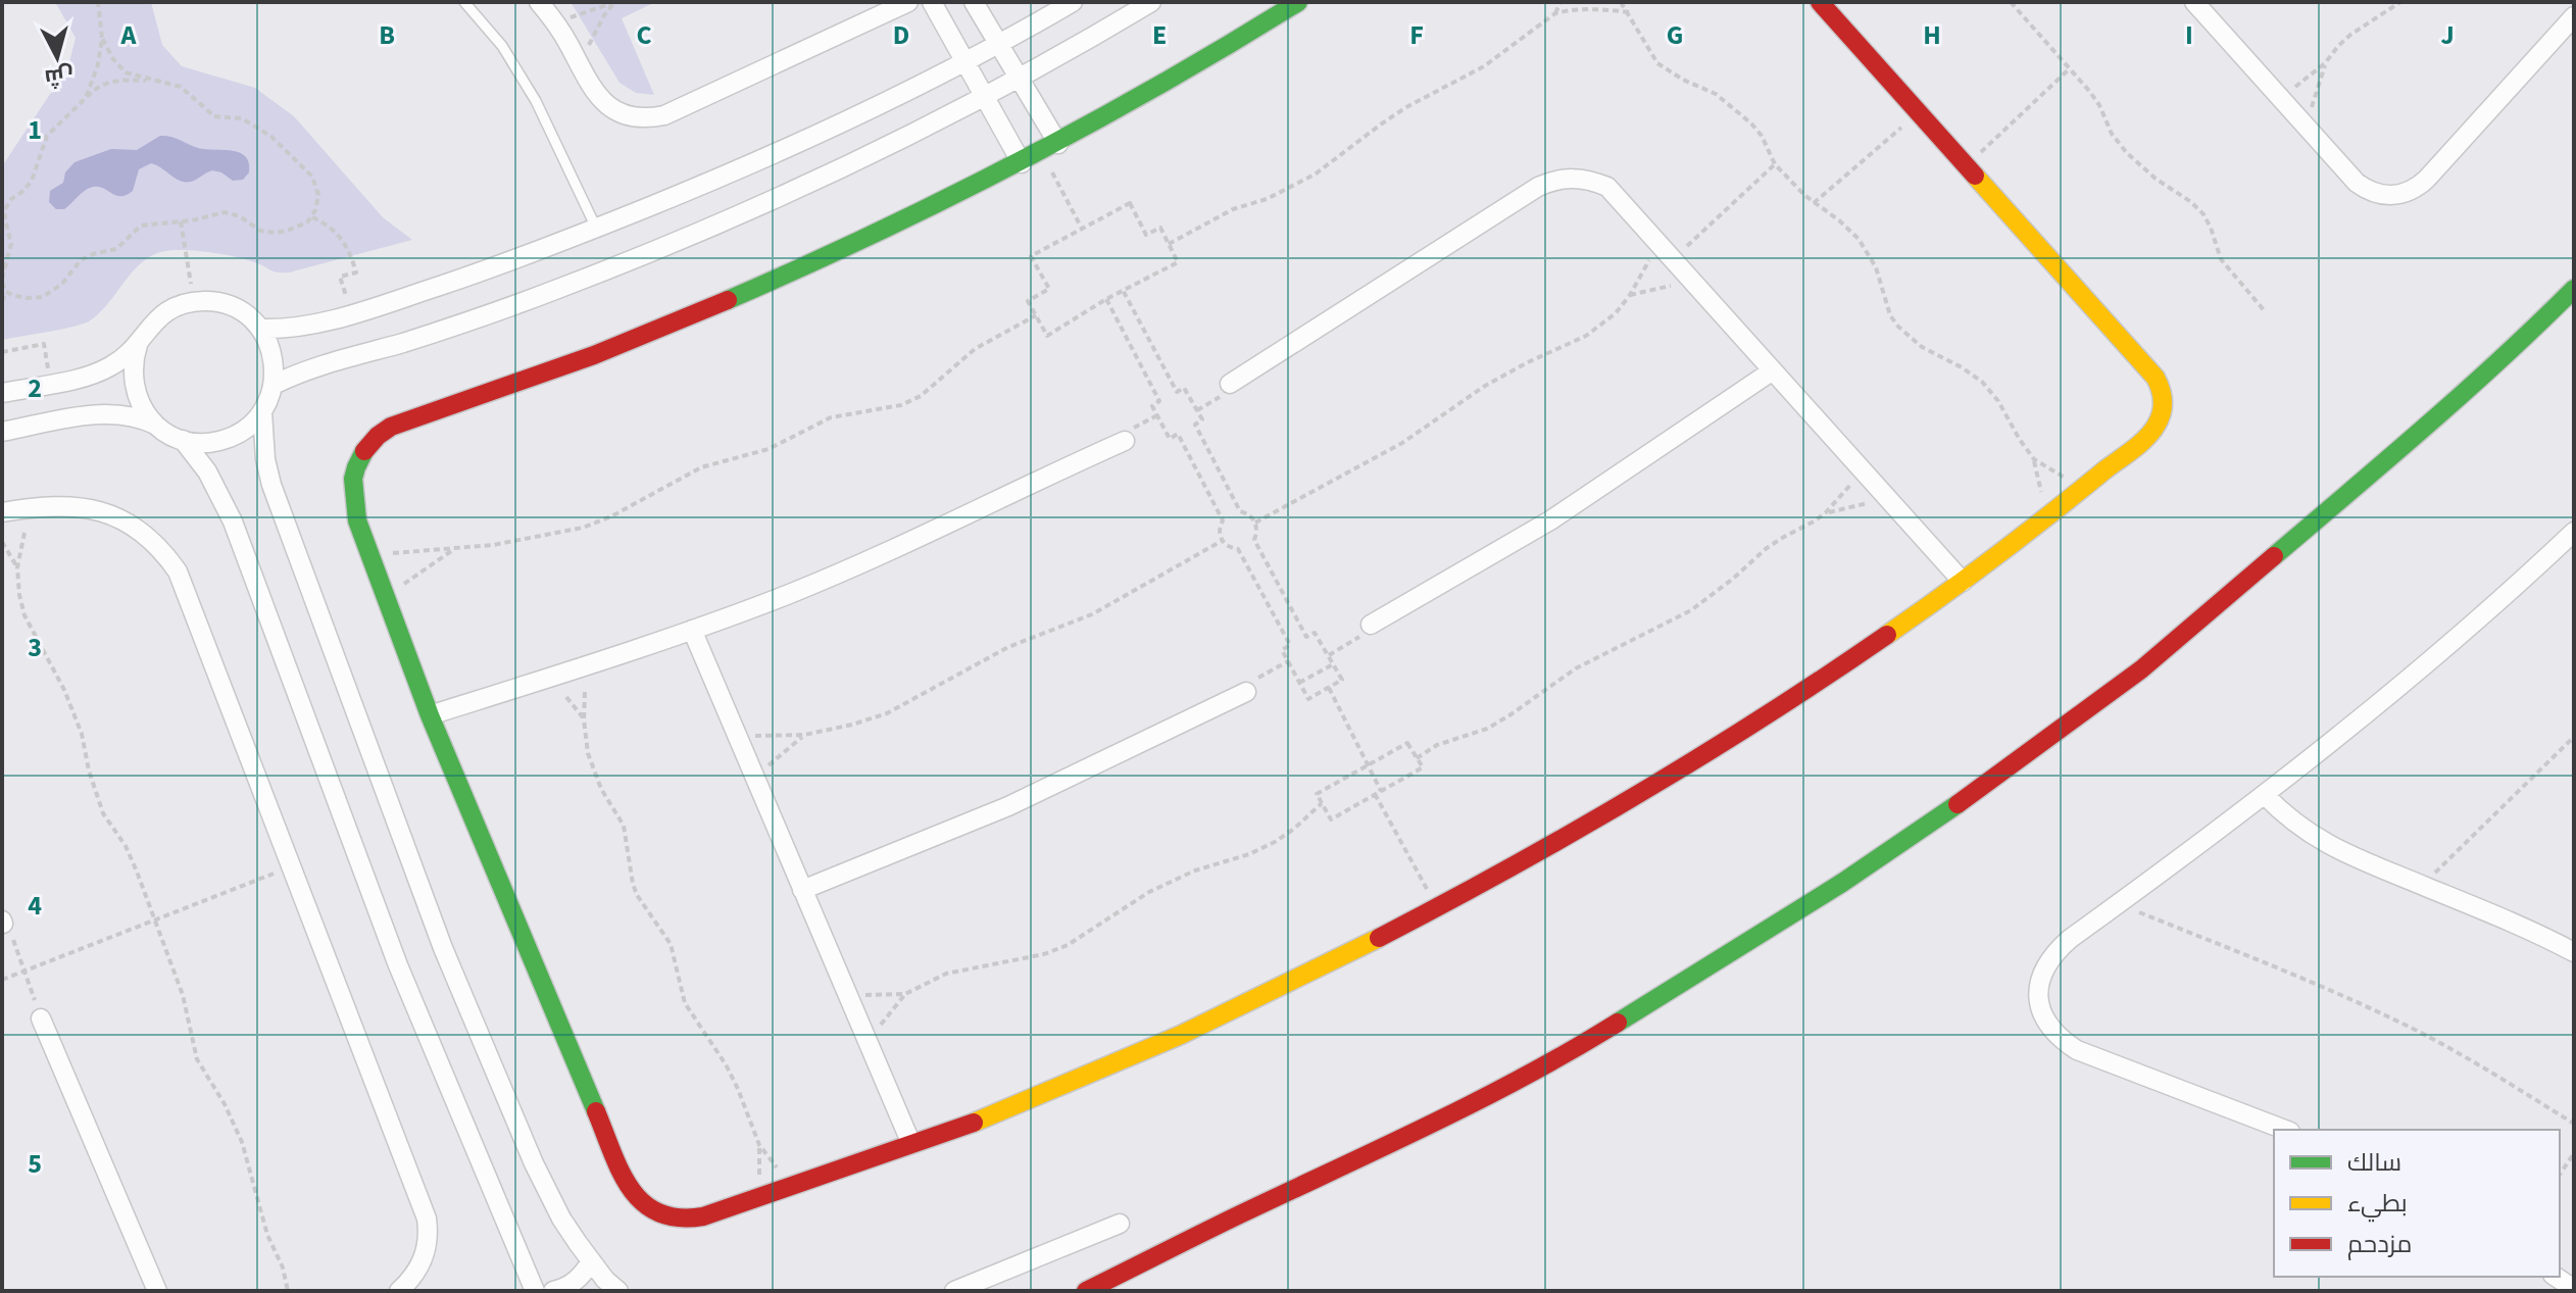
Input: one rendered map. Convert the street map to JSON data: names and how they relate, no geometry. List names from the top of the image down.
{
  "legend": ["سالك", "بطيء", "مزدحم"],
  "north": "bottom",
  "grid": {
    "columns": [
      "A",
      "B",
      "C",
      "D",
      "E",
      "F",
      "G",
      "H",
      "I",
      "J"
    ],
    "rows": [
      "1",
      "2",
      "3",
      "4",
      "5"
    ]
  }
}
